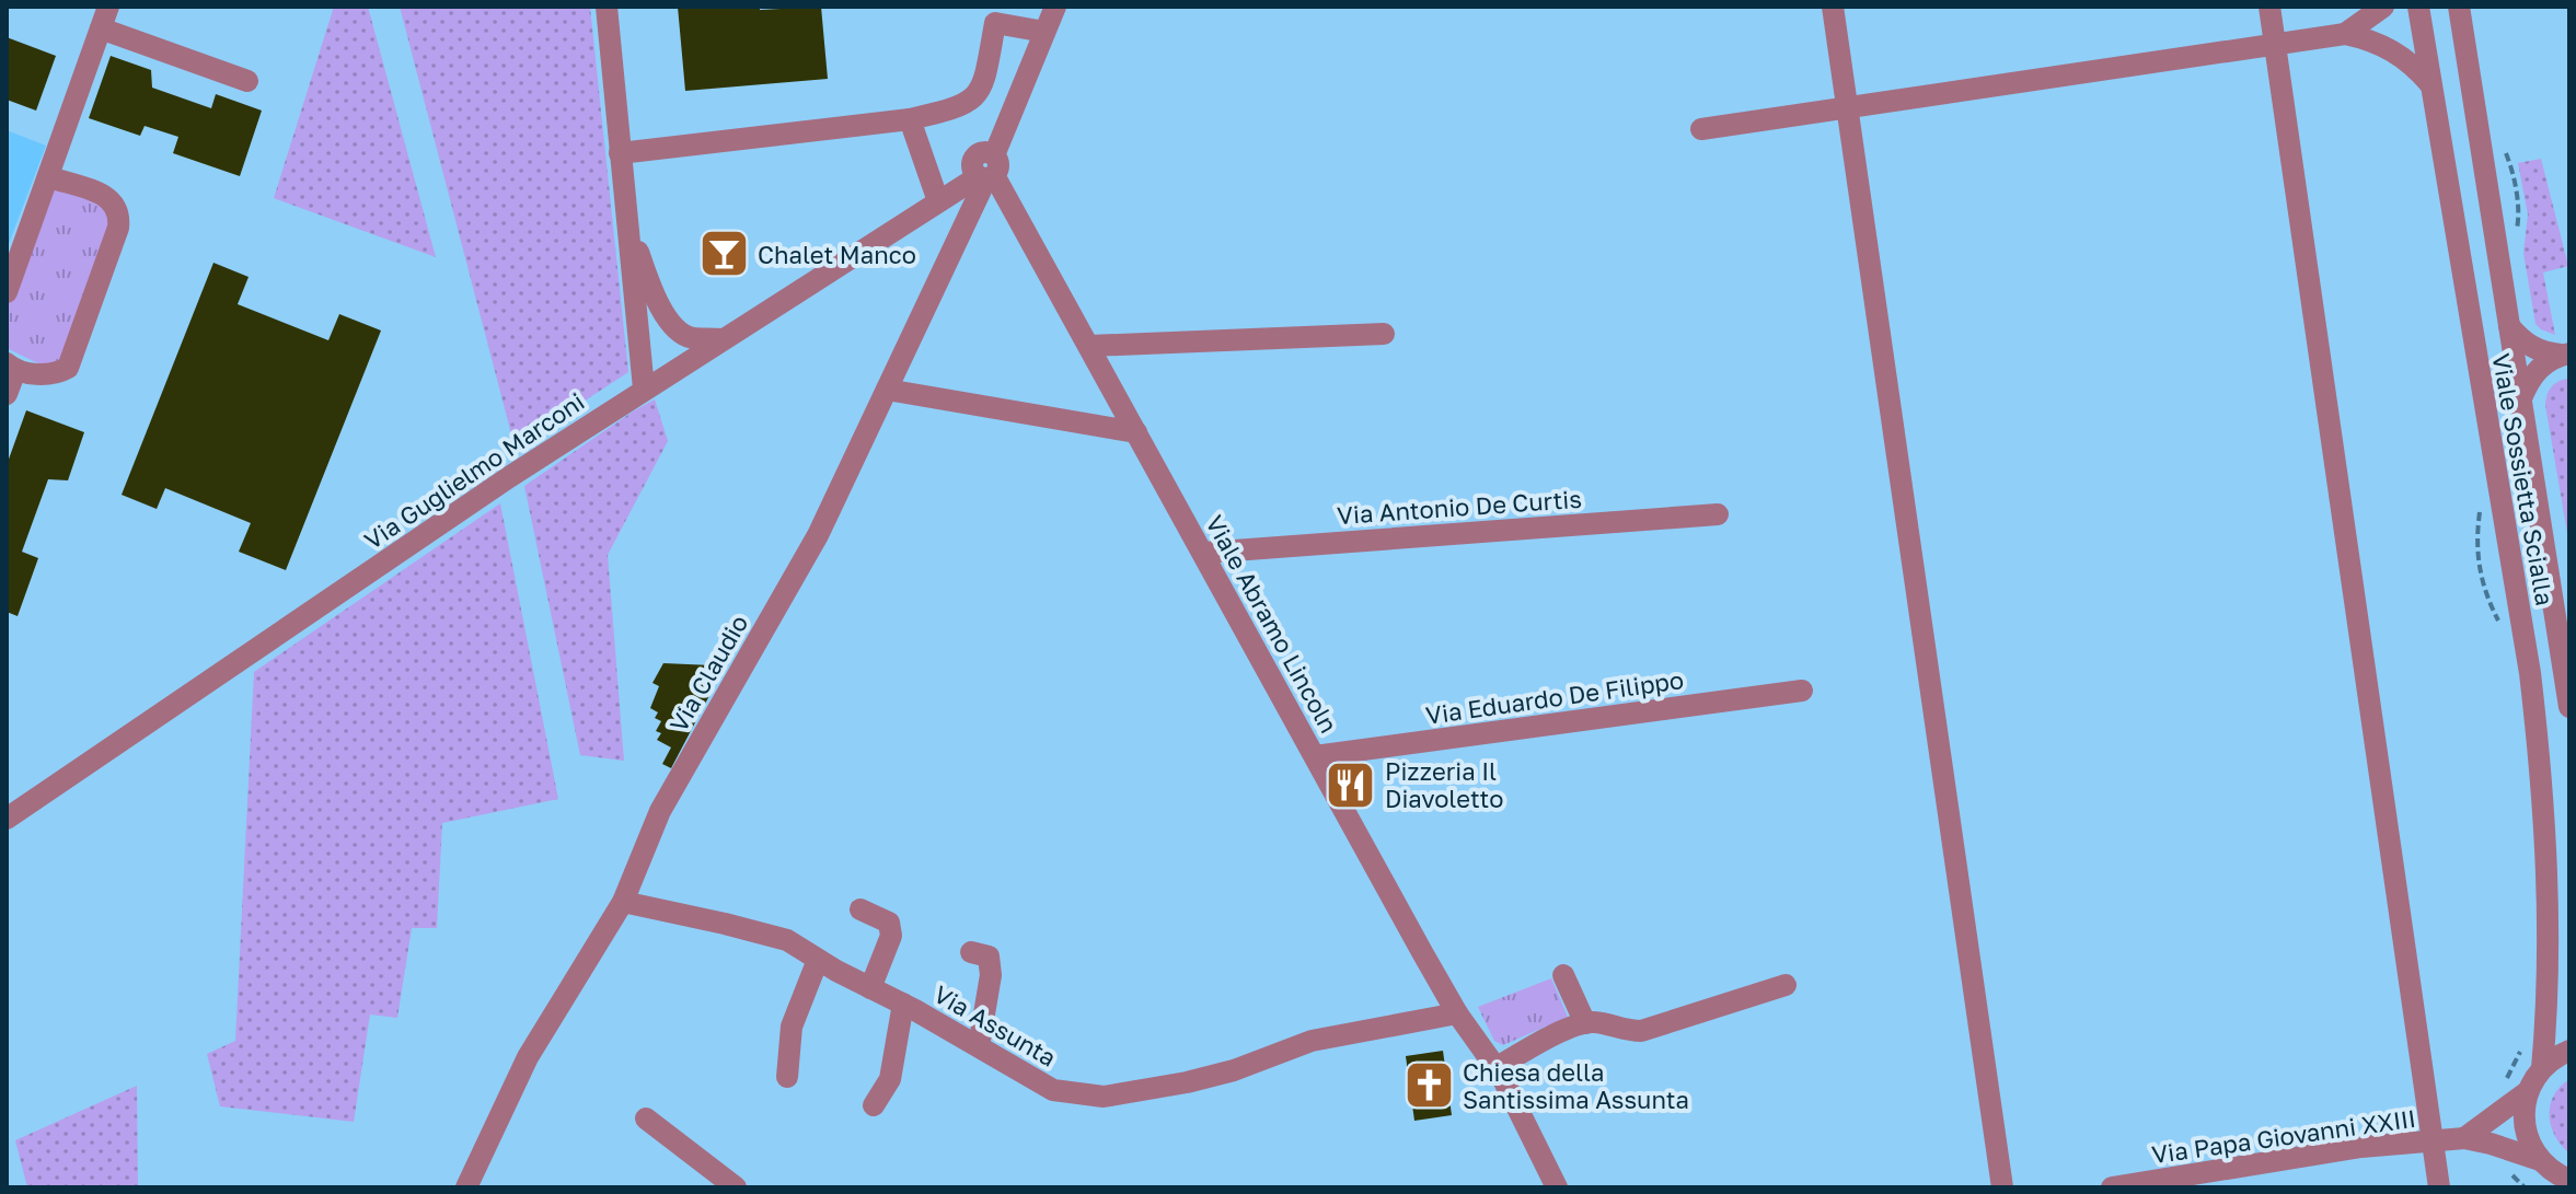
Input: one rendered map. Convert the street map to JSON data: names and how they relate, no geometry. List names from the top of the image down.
{
  "streets": {
    "street": [
      "Via Guglielmo Marconi",
      "Viale Sossietta Scialla",
      "Via Antonio De Curtis",
      "Viale Abramo Lincoln",
      "Via Claudio",
      "Via Eduardo De Filippo",
      "Via Assunta",
      "Via Papa Giovanni XXIII"
    ]
  },
  "crossings": [
    ["Via Guglielmo Marconi", "Viale Abramo Lincoln"],
    ["Via Guglielmo Marconi", "Via Claudio"],
    ["Via Antonio De Curtis", "Viale Abramo Lincoln"],
    ["Viale Abramo Lincoln", "Via Claudio"],
    ["Viale Abramo Lincoln", "Via Eduardo De Filippo"],
    ["Viale Abramo Lincoln", "Via Assunta"],
    ["Via Claudio", "Via Assunta"]
  ],
  "places": {
    "bar": ["Chalet Manco"],
    "restaurant": ["Pizzeria Il Diavoletto"],
    "church": ["Chiesa della Santissima Assunta"]
  }
}
